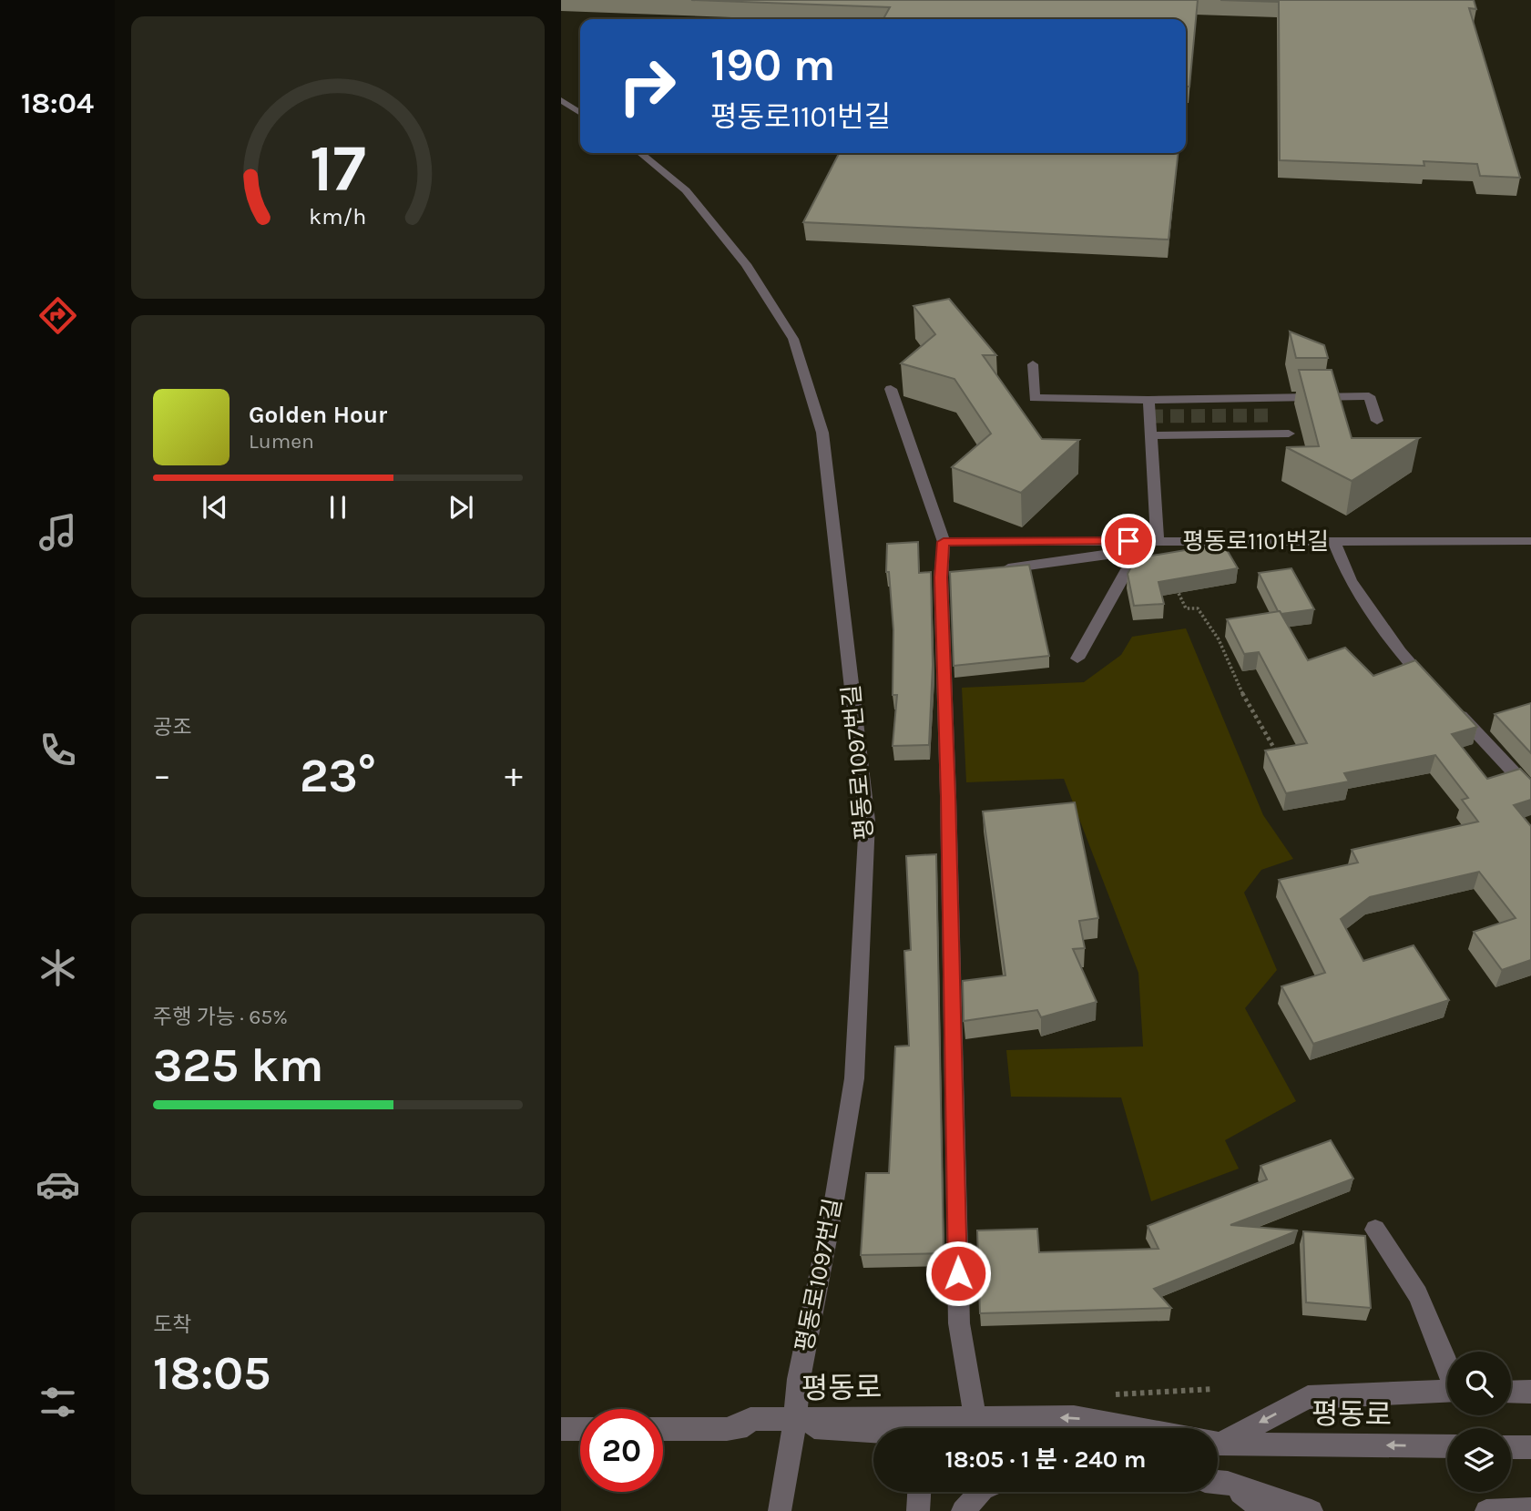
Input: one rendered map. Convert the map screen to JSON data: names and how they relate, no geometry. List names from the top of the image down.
{
  "streets": {
    "street": ["평동로1101번길", "평동로1097번길", "평동로"]
  },
  "crossings": [
    ["평동로1097번길", "평동로"]
  ],
  "page": {
    "tabs": "18:04",
    "turn": ["190 m", "평동로1101번길"],
    "song": ["Golden Hour", "Lumen"],
    "tile": [
      "공조",
      ["주행 가능 · 65%", "325 km"],
      ["도착", "18:05"]
    ],
    "heat": ["−", "23°", "+"],
    "limit": "20",
    "trip": "18:05 · 1 분 · 240 m",
    "gauge": ["17", "km/h"]
  }
}
